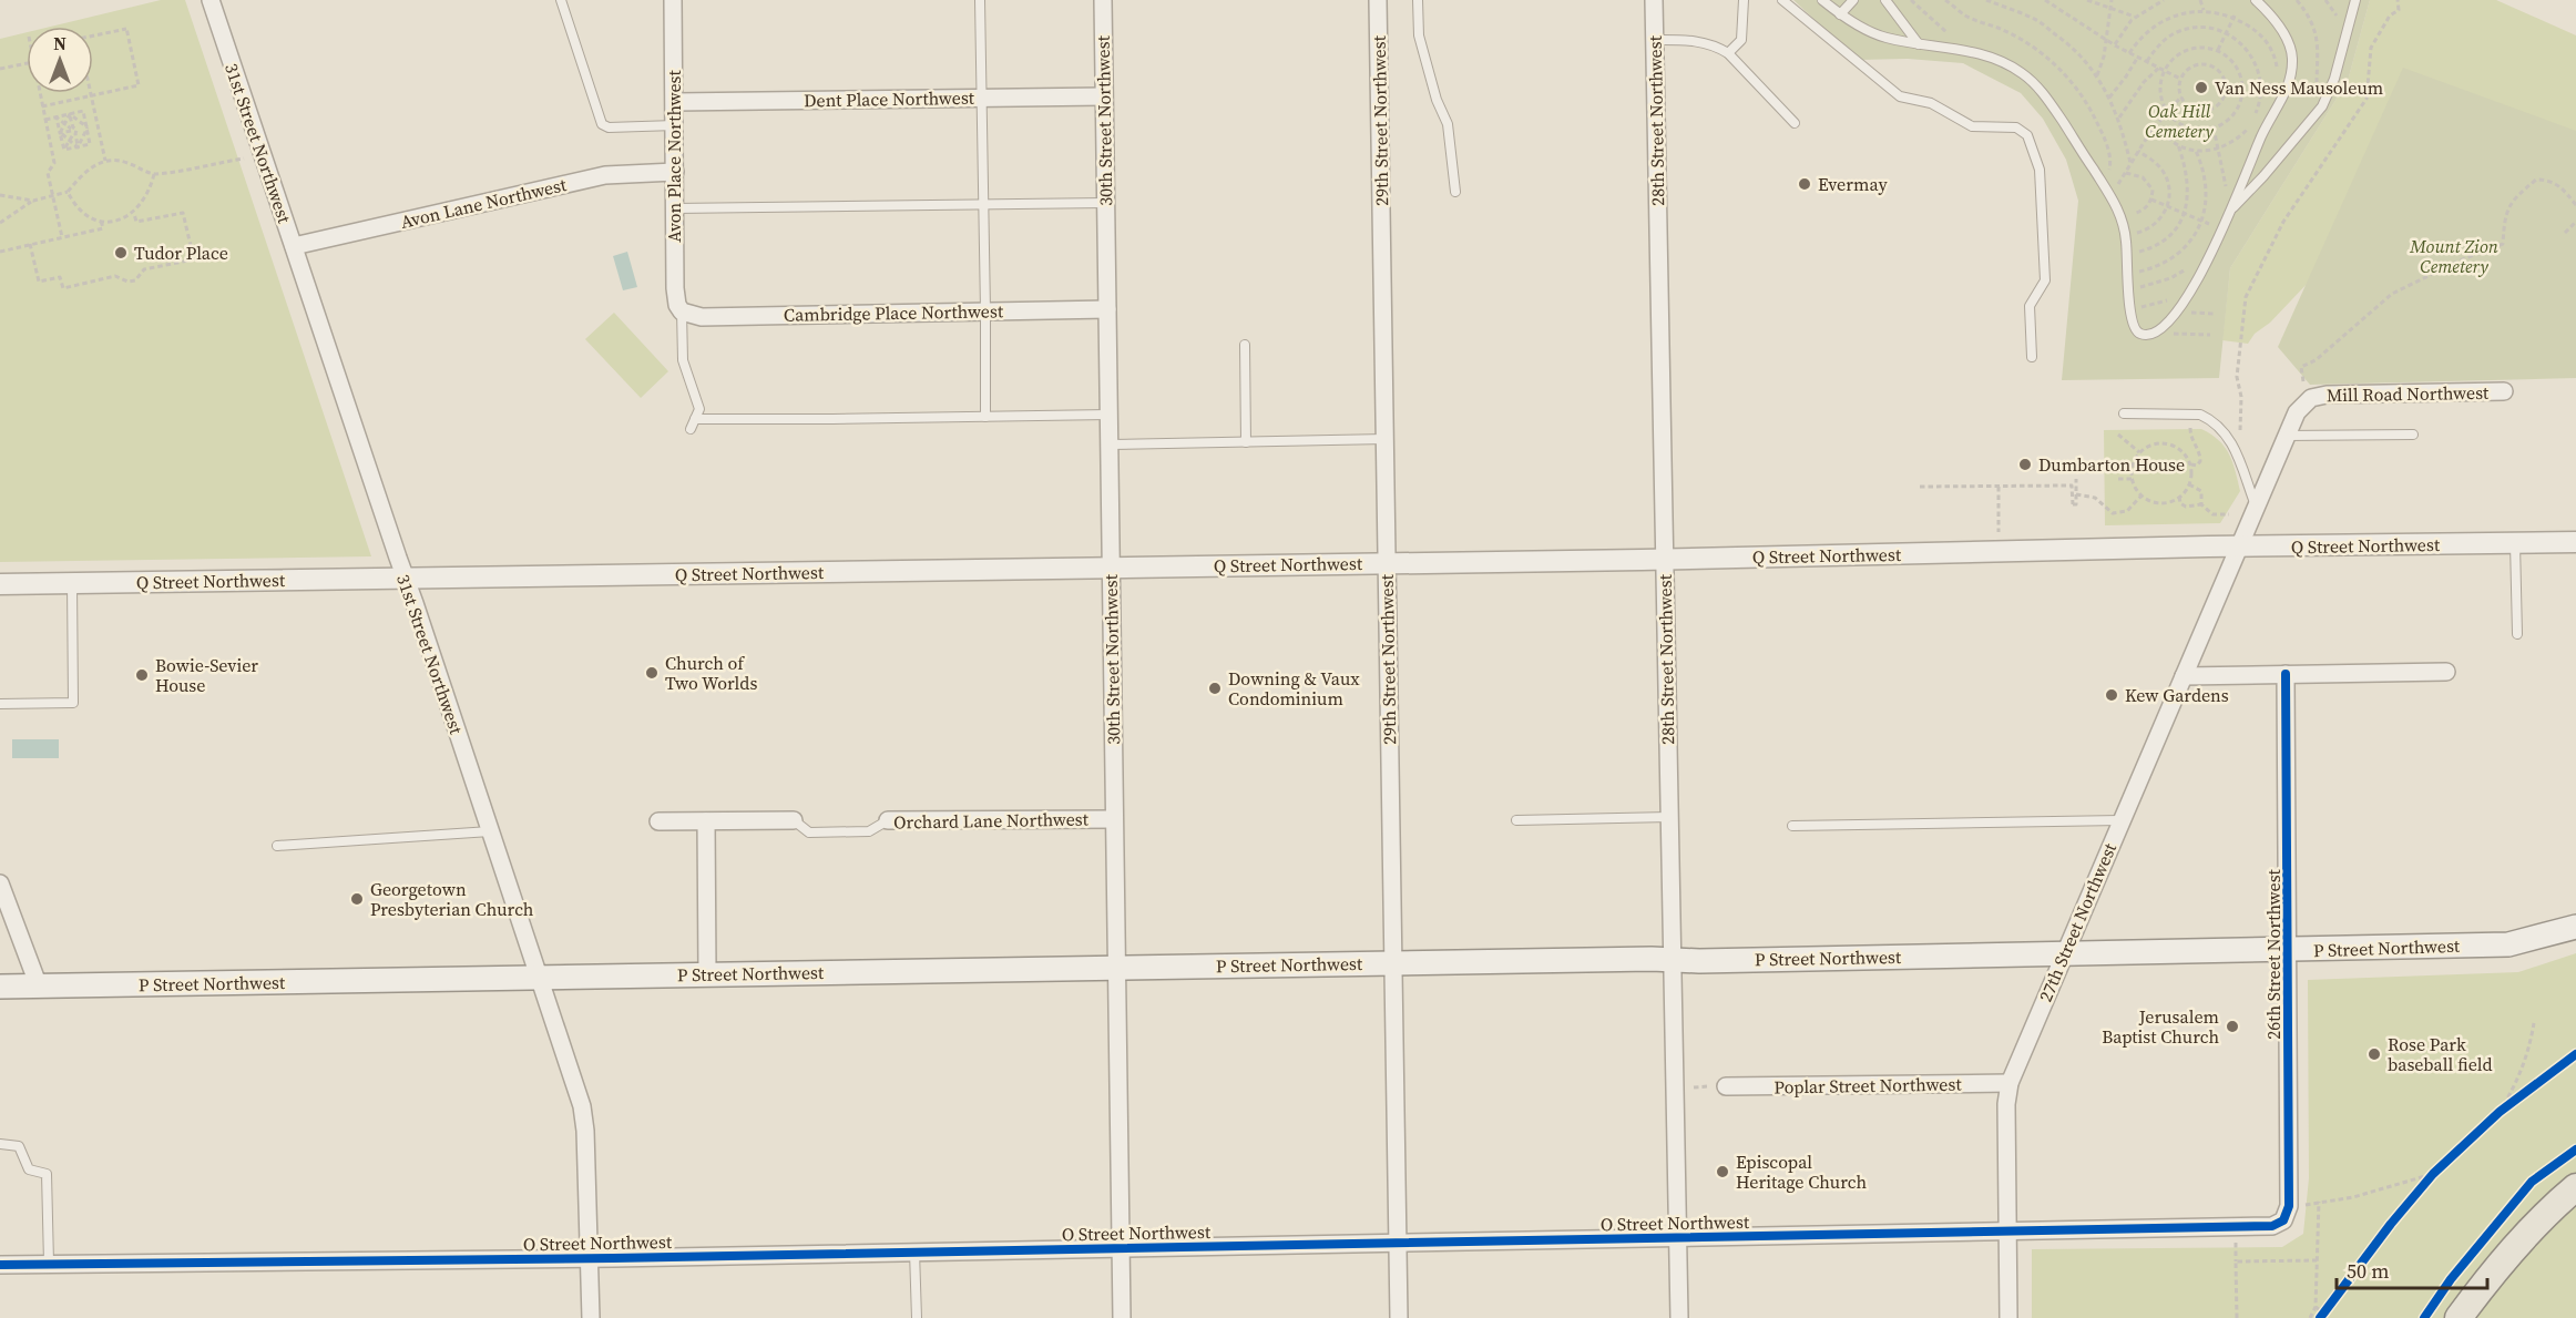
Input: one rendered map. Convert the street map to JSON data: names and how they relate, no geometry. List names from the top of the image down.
{
  "streets": {
    "main road": ["P Street Northwest"],
    "street": [
      "Dent Place Northwest",
      "30th Street Northwest",
      "29th Street Northwest",
      "28th Street Northwest",
      "31st Street Northwest",
      "Avon Place Northwest",
      "Avon Lane Northwest",
      "Cambridge Place Northwest",
      "Mill Road Northwest",
      "Q Street Northwest",
      "Orchard Lane Northwest",
      "27th Street Northwest",
      "26th Street Northwest",
      "Poplar Street Northwest",
      "O Street Northwest"
    ]
  },
  "crossings": [
    ["Dent Place Northwest", "30th Street Northwest"],
    ["Dent Place Northwest", "Avon Place Northwest"],
    ["30th Street Northwest", "Cambridge Place Northwest"],
    ["30th Street Northwest", "Q Street Northwest"],
    ["30th Street Northwest", "Orchard Lane Northwest"],
    ["30th Street Northwest", "P Street Northwest"],
    ["30th Street Northwest", "O Street Northwest"],
    ["29th Street Northwest", "Q Street Northwest"],
    ["29th Street Northwest", "P Street Northwest"],
    ["29th Street Northwest", "O Street Northwest"],
    ["28th Street Northwest", "Q Street Northwest"],
    ["28th Street Northwest", "P Street Northwest"],
    ["28th Street Northwest", "O Street Northwest"],
    ["31st Street Northwest", "Avon Lane Northwest"],
    ["31st Street Northwest", "Q Street Northwest"],
    ["31st Street Northwest", "P Street Northwest"],
    ["31st Street Northwest", "O Street Northwest"],
    ["Avon Place Northwest", "Avon Lane Northwest"],
    ["Avon Place Northwest", "Cambridge Place Northwest"],
    ["Q Street Northwest", "27th Street Northwest"],
    ["27th Street Northwest", "P Street Northwest"],
    ["27th Street Northwest", "Poplar Street Northwest"],
    ["27th Street Northwest", "O Street Northwest"],
    ["P Street Northwest", "26th Street Northwest"],
    ["26th Street Northwest", "O Street Northwest"]
  ],
  "parks": ["Oak Hill Cemetery", "Mount Zion Cemetery"],
  "places": [
    "Van Ness Mausoleum",
    "Evermay",
    "Tudor Place",
    "Dumbarton House",
    "Church of Two Worlds",
    "Bowie-Sevier House",
    "Downing & Vaux Condominium",
    "Kew Gardens",
    "Georgetown Presbyterian Church",
    "Jerusalem Baptist Church",
    "Rose Park baseball field",
    "Episcopal Heritage Church"
  ],
  "scale_bar": "50 m",
  "north": "top"
}
